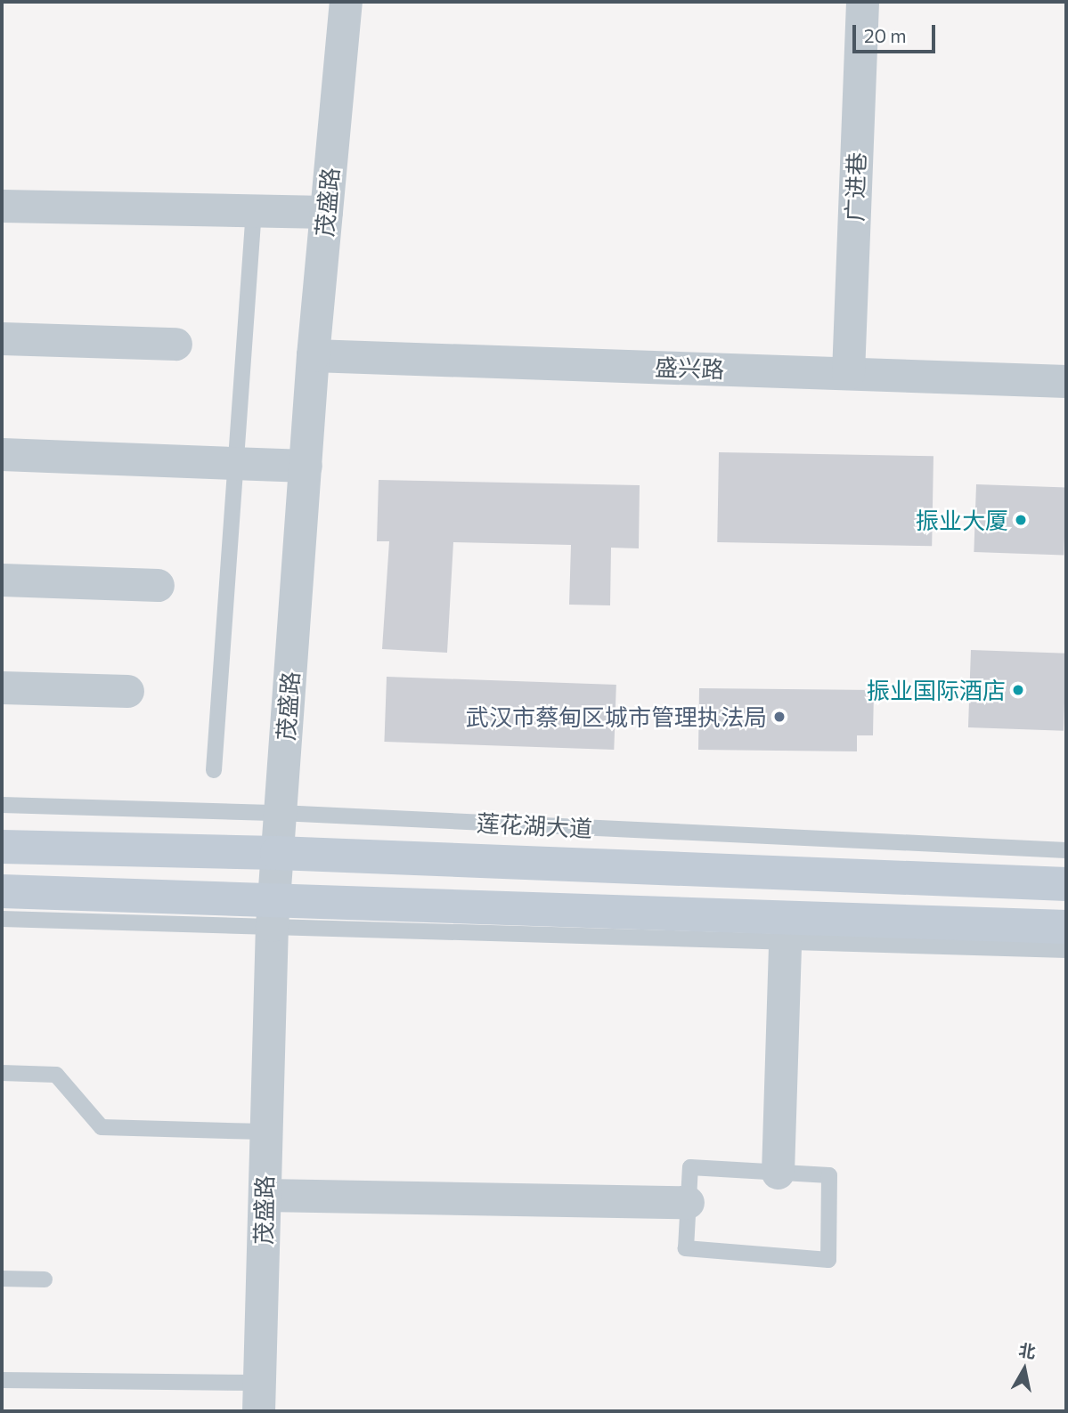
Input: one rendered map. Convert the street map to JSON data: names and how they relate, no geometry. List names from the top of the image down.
{
  "streets": {
    "street": [
      "广进巷",
      "茂盛路",
      "盛兴路",
      "莲花湖大道"
    ]
  },
  "crossings": [
    ["广进巷", "盛兴路"],
    ["茂盛路", "盛兴路"],
    ["茂盛路", "莲花湖大道"]
  ],
  "places": ["振业大厦", "振业国际酒店", "武汉市蔡甸区城市管理执法局"],
  "scale_bar": "20 m",
  "north": "top"
}
